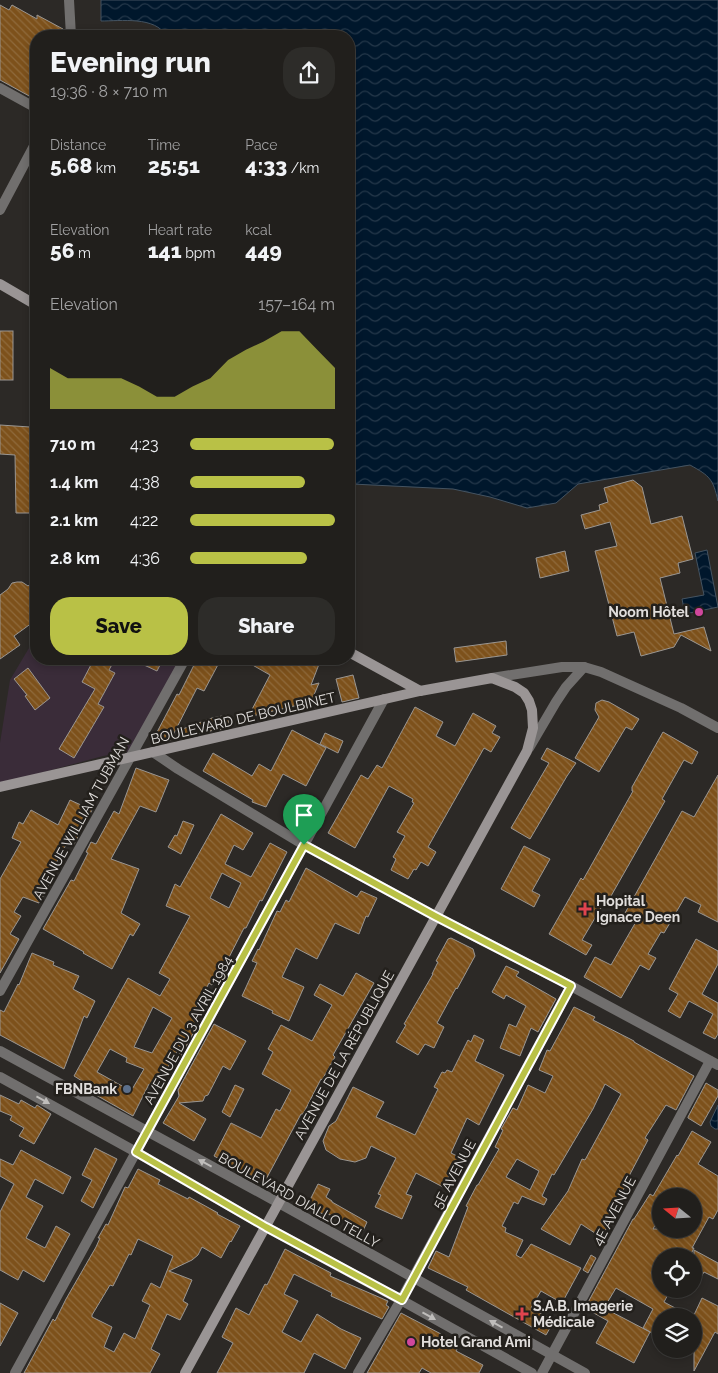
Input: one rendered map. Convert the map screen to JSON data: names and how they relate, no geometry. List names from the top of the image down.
{
  "streets": {
    "main road": ["BOULEVARD DE BOULBINET", "AVENUE DE LA RÉPUBLIQUE"],
    "street": [
      "AVENUE WILLIAM TUBMAN",
      "AVENUE DU 3 AVRIL 1984",
      "5E AVENUE",
      "BOULEVARD DIALLO TELLY",
      "4E AVENUE"
    ]
  },
  "crossings": [
    ["BOULEVARD DE BOULBINET", "AVENUE WILLIAM TUBMAN"],
    ["BOULEVARD DE BOULBINET", "AVENUE DU 3 AVRIL 1984"],
    ["BOULEVARD DE BOULBINET", "AVENUE DE LA RÉPUBLIQUE"],
    ["AVENUE DU 3 AVRIL 1984", "BOULEVARD DIALLO TELLY"],
    ["AVENUE DE LA RÉPUBLIQUE", "BOULEVARD DIALLO TELLY"],
    ["5E AVENUE", "BOULEVARD DIALLO TELLY"],
    ["BOULEVARD DIALLO TELLY", "4E AVENUE"]
  ],
  "places": {
    "other": ["Noom Hôtel", "FBNBank", "Hotel Grand Ami"],
    "health": ["Hopital Ignace Deen", "S.A.B. Imagerie Médicale"]
  },
  "north": "left",
  "page": {
    "heading": ["Evening run", "19:36 · 8 × 710 m"],
    "stats": [
      ["Distance", "5.68 km"],
      ["Time", "25:51"],
      ["Pace", "4:33 /km"],
      ["Elevation", "56 m"],
      ["Heart rate", "141 bpm"],
      ["kcal", "449"]
    ],
    "chart": ["Elevation", "157–164 m"],
    "list": [
      {
        "name": "710 m",
        "note": "4:23"
      },
      {
        "name": "1.4 km",
        "note": "4:38"
      },
      {
        "name": "2.1 km",
        "note": "4:22"
      },
      {
        "name": "2.8 km",
        "note": "4:36"
      }
    ],
    "buttons": ["Save", "Share"]
  }
}
